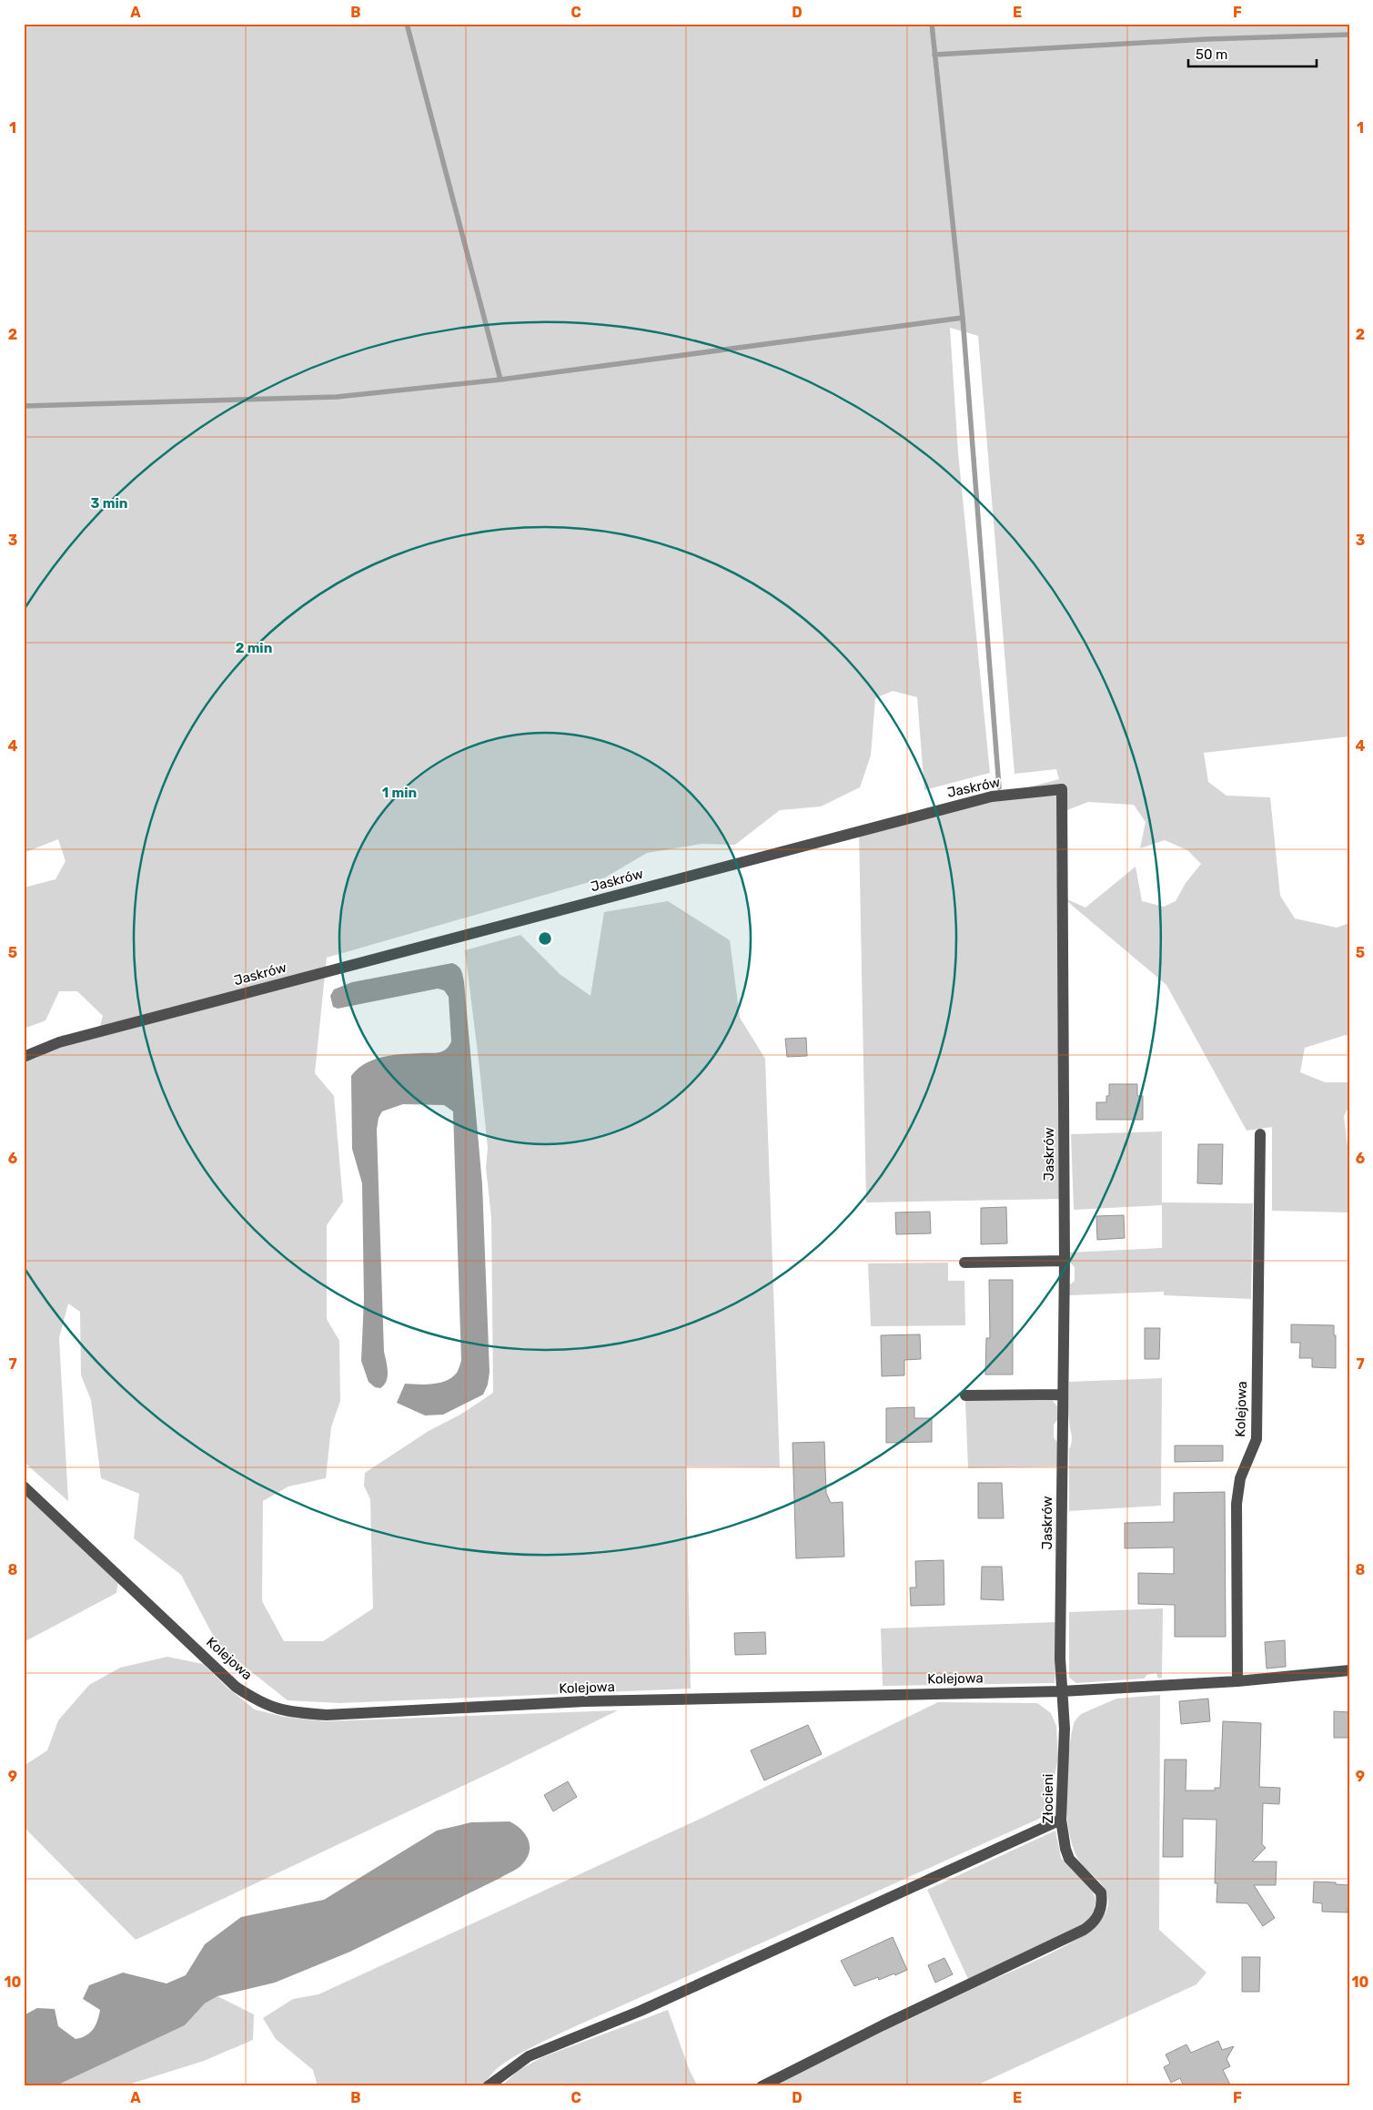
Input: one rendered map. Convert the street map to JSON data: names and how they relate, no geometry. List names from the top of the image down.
{
  "streets": {
    "street": ["Jaskrów", "Kolejowa", "Złocieni"]
  },
  "crossings": [
    ["Jaskrów", "Kolejowa"],
    ["Jaskrów", "Złocieni"],
    ["Kolejowa", "Złocieni"]
  ],
  "scale_bar": "50 m",
  "grid": {
    "columns": [
      "A",
      "B",
      "C",
      "D",
      "E",
      "F"
    ],
    "rows": [
      "1",
      "2",
      "3",
      "4",
      "5",
      "6",
      "7",
      "8",
      "9",
      "10"
    ]
  },
  "rings": ["3 min", "2 min", "1 min"]
}
